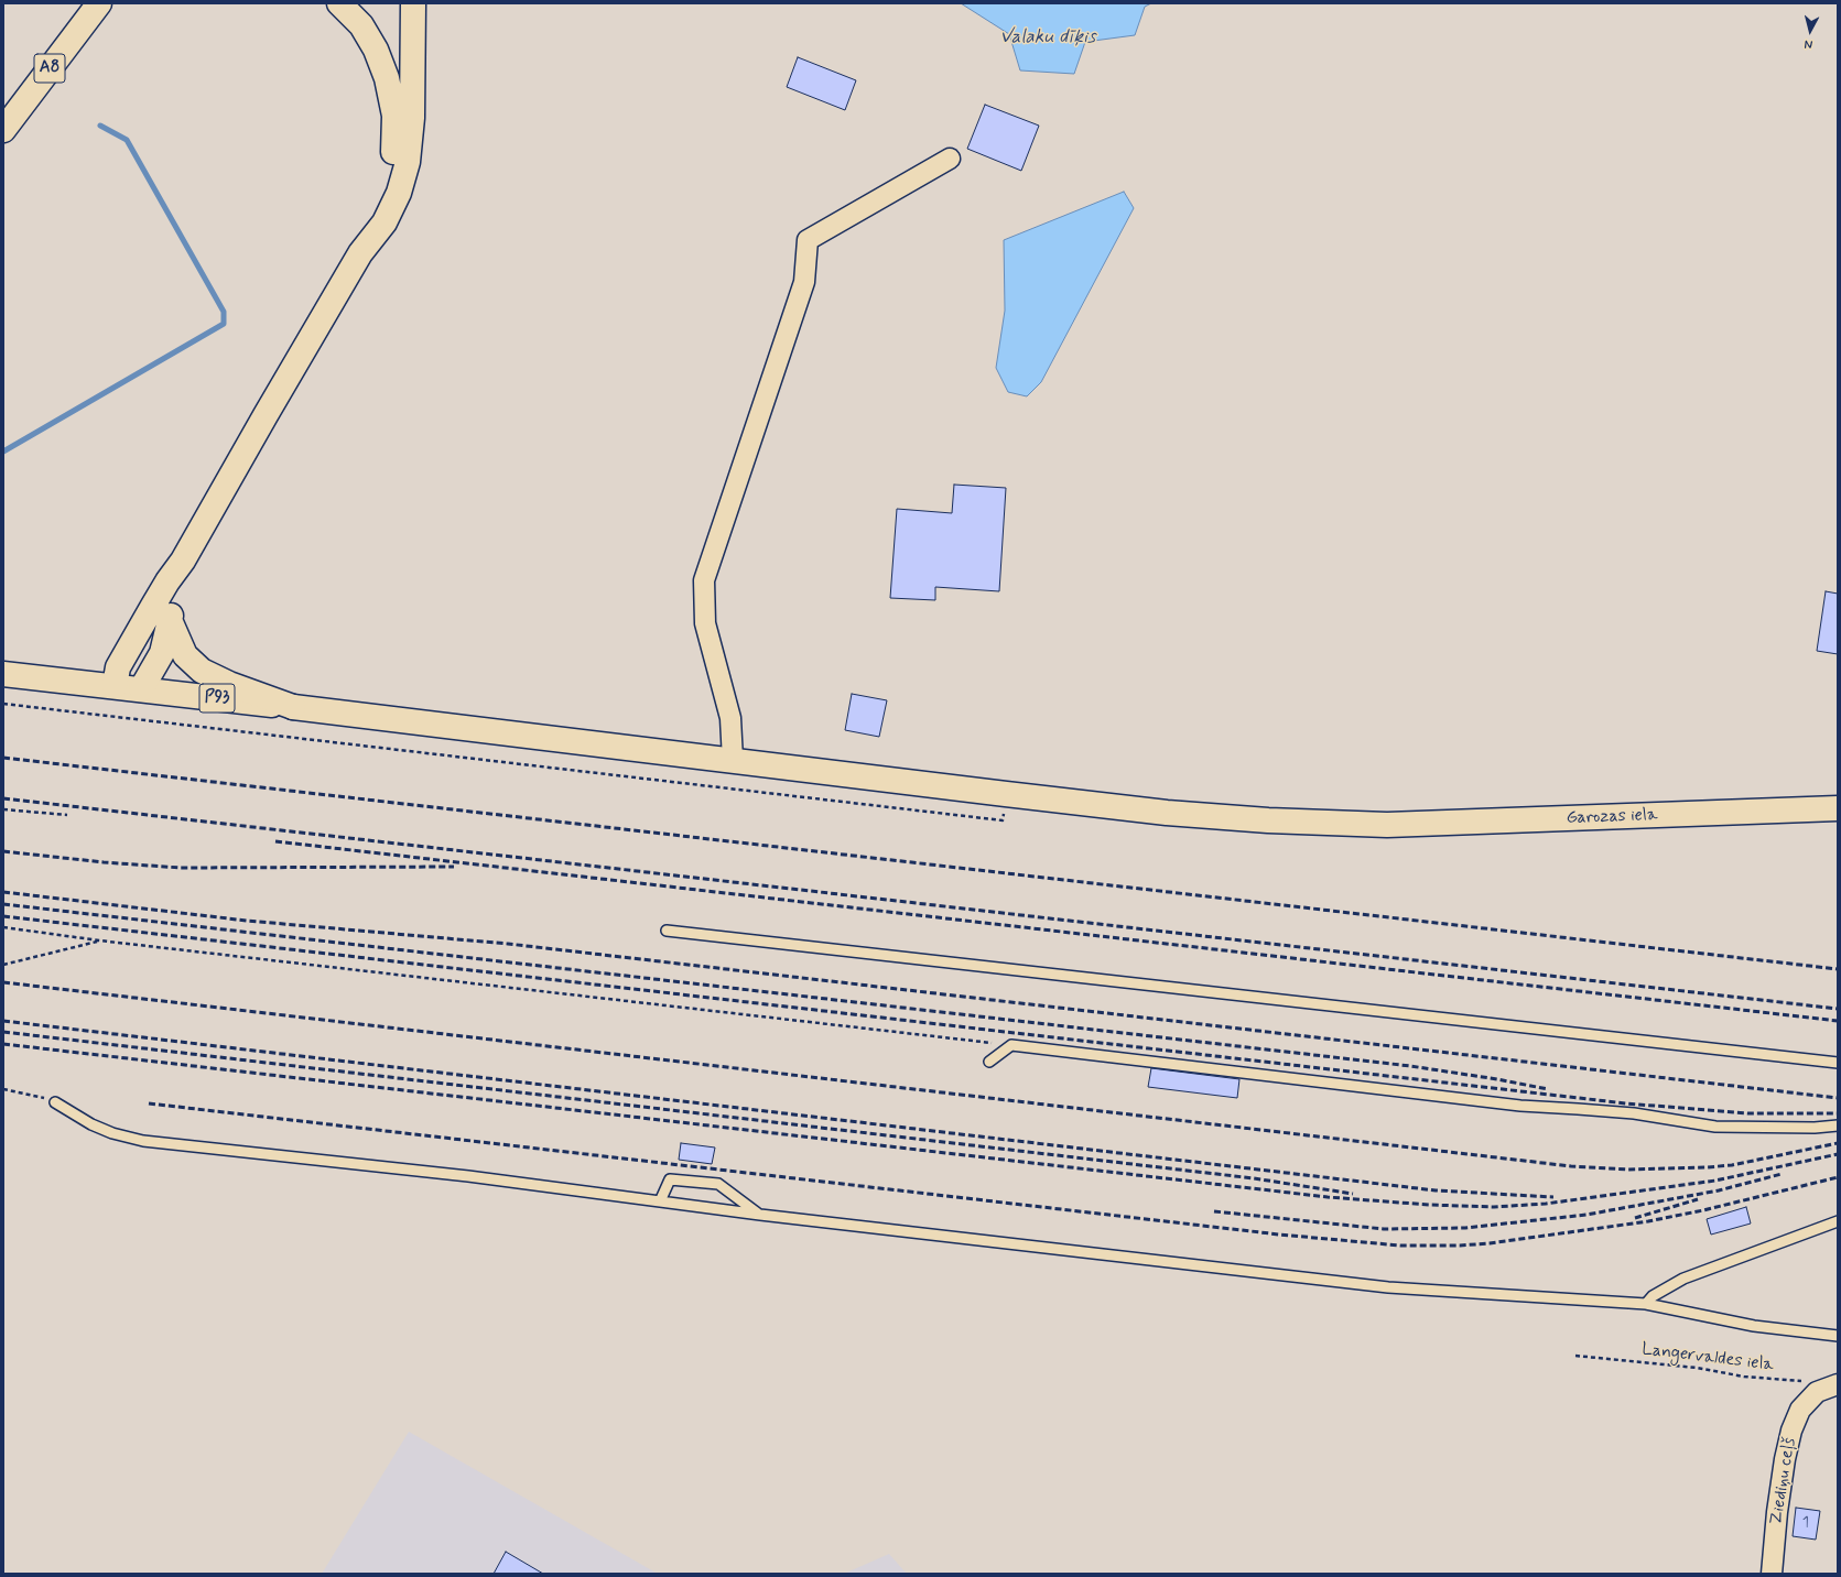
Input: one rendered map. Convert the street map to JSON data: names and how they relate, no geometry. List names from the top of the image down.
{
  "streets": {
    "main road": ["A8", "P93", "Garozas iela"],
    "street": ["Ziediņu ceļš"],
    "path": ["Langervaldes iela"]
  },
  "crossings": [
    ["P93", "Garozas iela"]
  ],
  "water": ["Valaku dīķis"],
  "house_numbers": ["1"],
  "north": "bottom"
}
